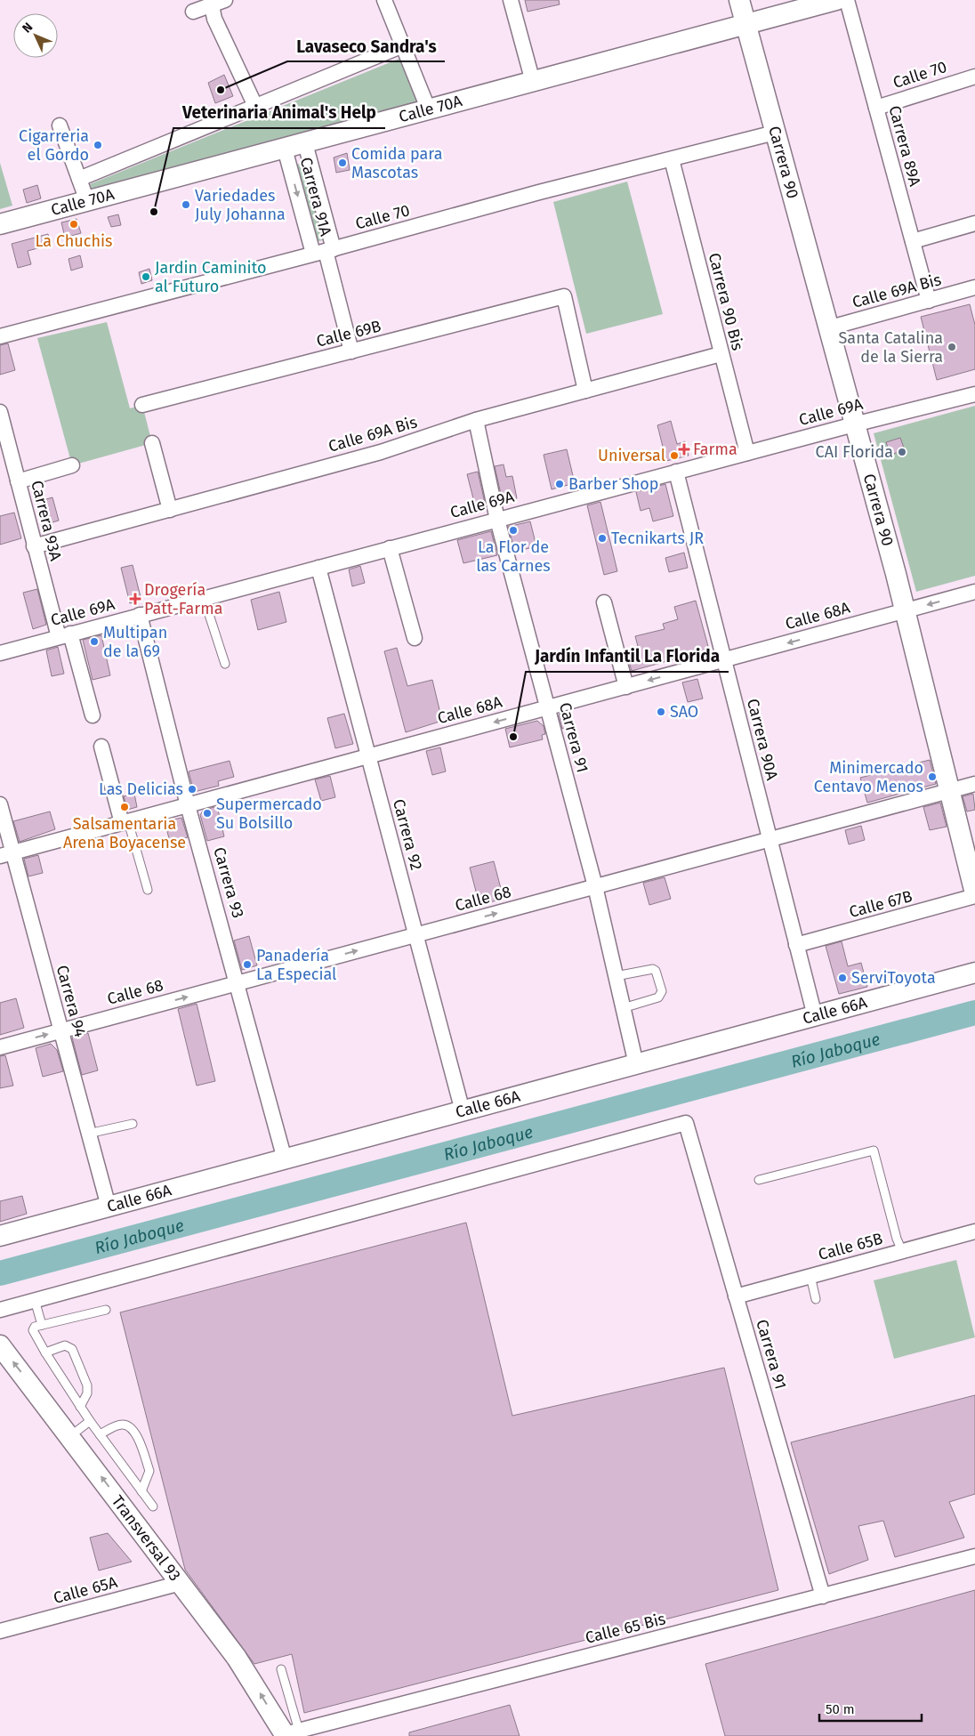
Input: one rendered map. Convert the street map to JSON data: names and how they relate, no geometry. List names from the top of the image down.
{
  "streets": {
    "street": [
      "Calle 70",
      "Calle 70A",
      "Carrera 89A",
      "Carrera 90",
      "Carrera 91A",
      "Calle 69A Bis",
      "Carrera 90 Bis",
      "Calle 69B",
      "Calle 69A",
      "Carrera 93A",
      "Calle 68A",
      "Carrera 91",
      "Carrera 90A",
      "Carrera 92",
      "Carrera 93",
      "Calle 68",
      "Calle 67B",
      "Carrera 94",
      "Calle 66A",
      "Calle 65B",
      "Transversal 93",
      "Calle 65A",
      "Calle 65 Bis"
    ]
  },
  "crossings": [
    ["Calle 70", "Carrera 89A"],
    ["Calle 70", "Carrera 90"],
    ["Calle 70", "Carrera 91A"],
    ["Calle 70", "Carrera 90 Bis"],
    ["Calle 70A", "Carrera 90"],
    ["Calle 70A", "Carrera 91A"],
    ["Carrera 89A", "Calle 69A Bis"],
    ["Carrera 90", "Calle 69A Bis"],
    ["Carrera 90", "Calle 69A"],
    ["Carrera 90", "Calle 68A"],
    ["Carrera 90", "Calle 68"],
    ["Carrera 90", "Calle 67B"],
    ["Carrera 91A", "Calle 69B"],
    ["Calle 69A Bis", "Carrera 90 Bis"],
    ["Calle 69A Bis", "Calle 69B"],
    ["Calle 69A Bis", "Carrera 93A"],
    ["Calle 69A Bis", "Carrera 91"],
    ["Carrera 90 Bis", "Calle 69A"],
    ["Calle 69A", "Carrera 93A"],
    ["Calle 69A", "Carrera 91"],
    ["Calle 69A", "Carrera 90A"],
    ["Calle 69A", "Carrera 92"],
    ["Calle 69A", "Carrera 93"],
    ["Calle 68A", "Carrera 91"],
    ["Calle 68A", "Carrera 90A"],
    ["Calle 68A", "Carrera 92"],
    ["Calle 68A", "Carrera 93"],
    ["Calle 68A", "Carrera 94"],
    ["Carrera 91", "Calle 68"],
    ["Carrera 91", "Calle 66A"],
    ["Carrera 91", "Calle 65B"],
    ["Carrera 91", "Calle 65 Bis"],
    ["Carrera 90A", "Calle 68"],
    ["Carrera 90A", "Calle 67B"],
    ["Carrera 90A", "Calle 66A"],
    ["Carrera 92", "Calle 68"],
    ["Carrera 92", "Calle 66A"],
    ["Carrera 93", "Calle 68"],
    ["Carrera 93", "Calle 66A"],
    ["Calle 68", "Carrera 94"],
    ["Carrera 94", "Calle 66A"],
    ["Transversal 93", "Calle 65A"],
    ["Transversal 93", "Calle 65 Bis"]
  ],
  "one_way": ["Calle 68A", "Calle 68", "Transversal 93"],
  "water": ["Río Jaboque"],
  "places": {
    "other": [
      "Lavaseco Sandra's",
      "Cigarreria el Gordo",
      "Comida para Mascotas",
      "Variedades July Johanna",
      "Veterinaria Animal's Help",
      "La Chuchis",
      "Jardin Caminito al Futuro",
      "Santa Catalina de la Sierra",
      "CAI Florida",
      "Universal",
      "Barber Shop",
      "La Flor de las Carnes",
      "Tecnikarts JR",
      "Multipan de la 69",
      "SAO",
      "Jardín Infantil La Florida",
      "Minimercado Centavo Menos",
      "Las Delicias",
      "Salsamentaria Arena Boyacense",
      "Supermercado Su Bolsillo",
      "Panadería La Especial",
      "ServiToyota"
    ],
    "health": ["Farma", "Drogería Patt-Farma"]
  },
  "scale_bar": "50 m",
  "north": "top left"
}
